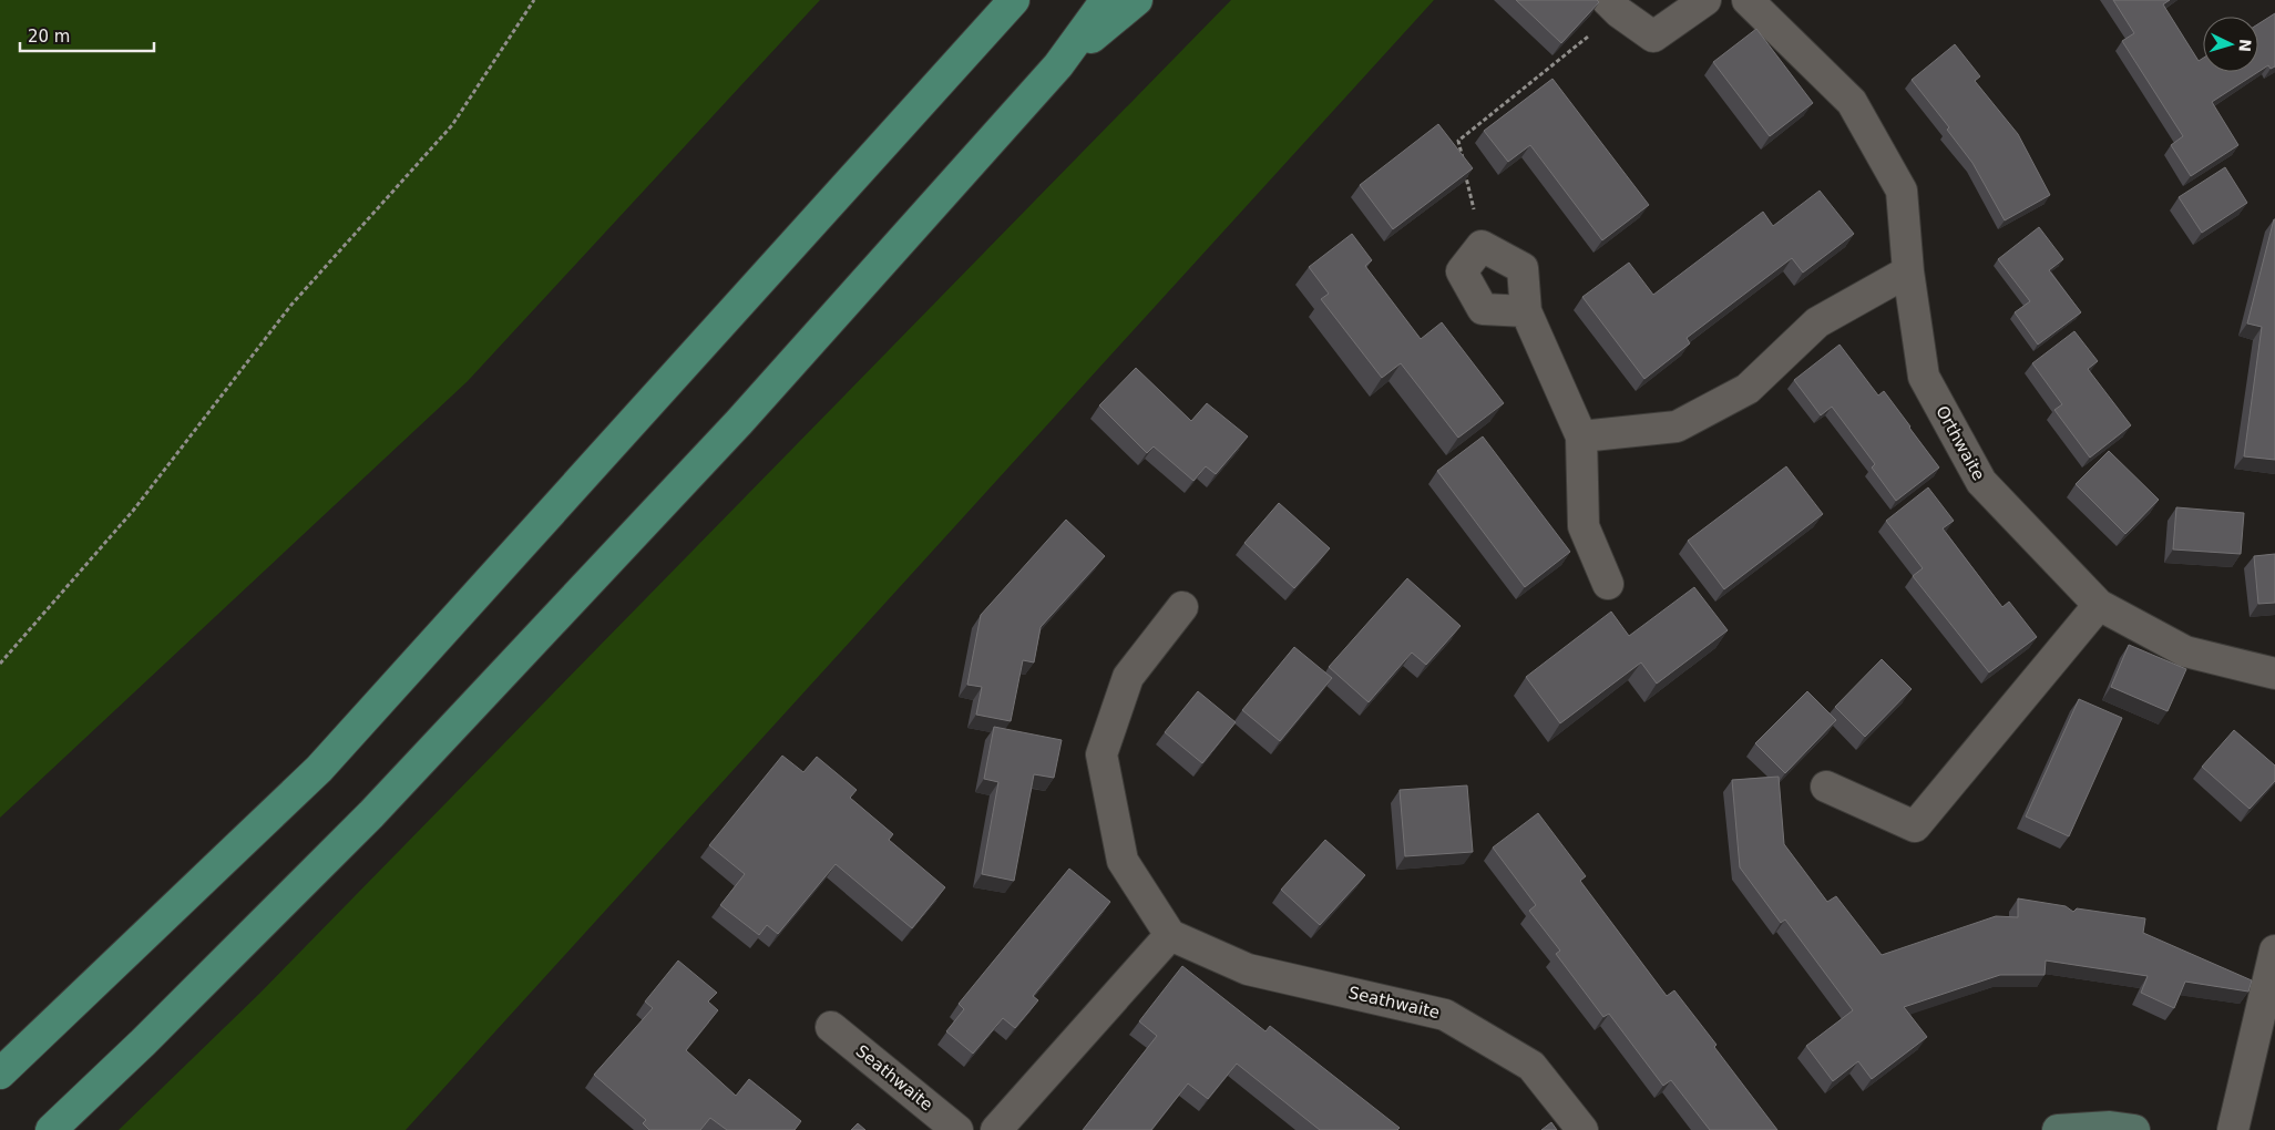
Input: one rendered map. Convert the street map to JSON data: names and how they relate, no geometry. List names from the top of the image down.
{
  "streets": {
    "street": ["Orthwaite", "Seathwaite"]
  },
  "scale_bar": "20 m",
  "north": "right"
}
